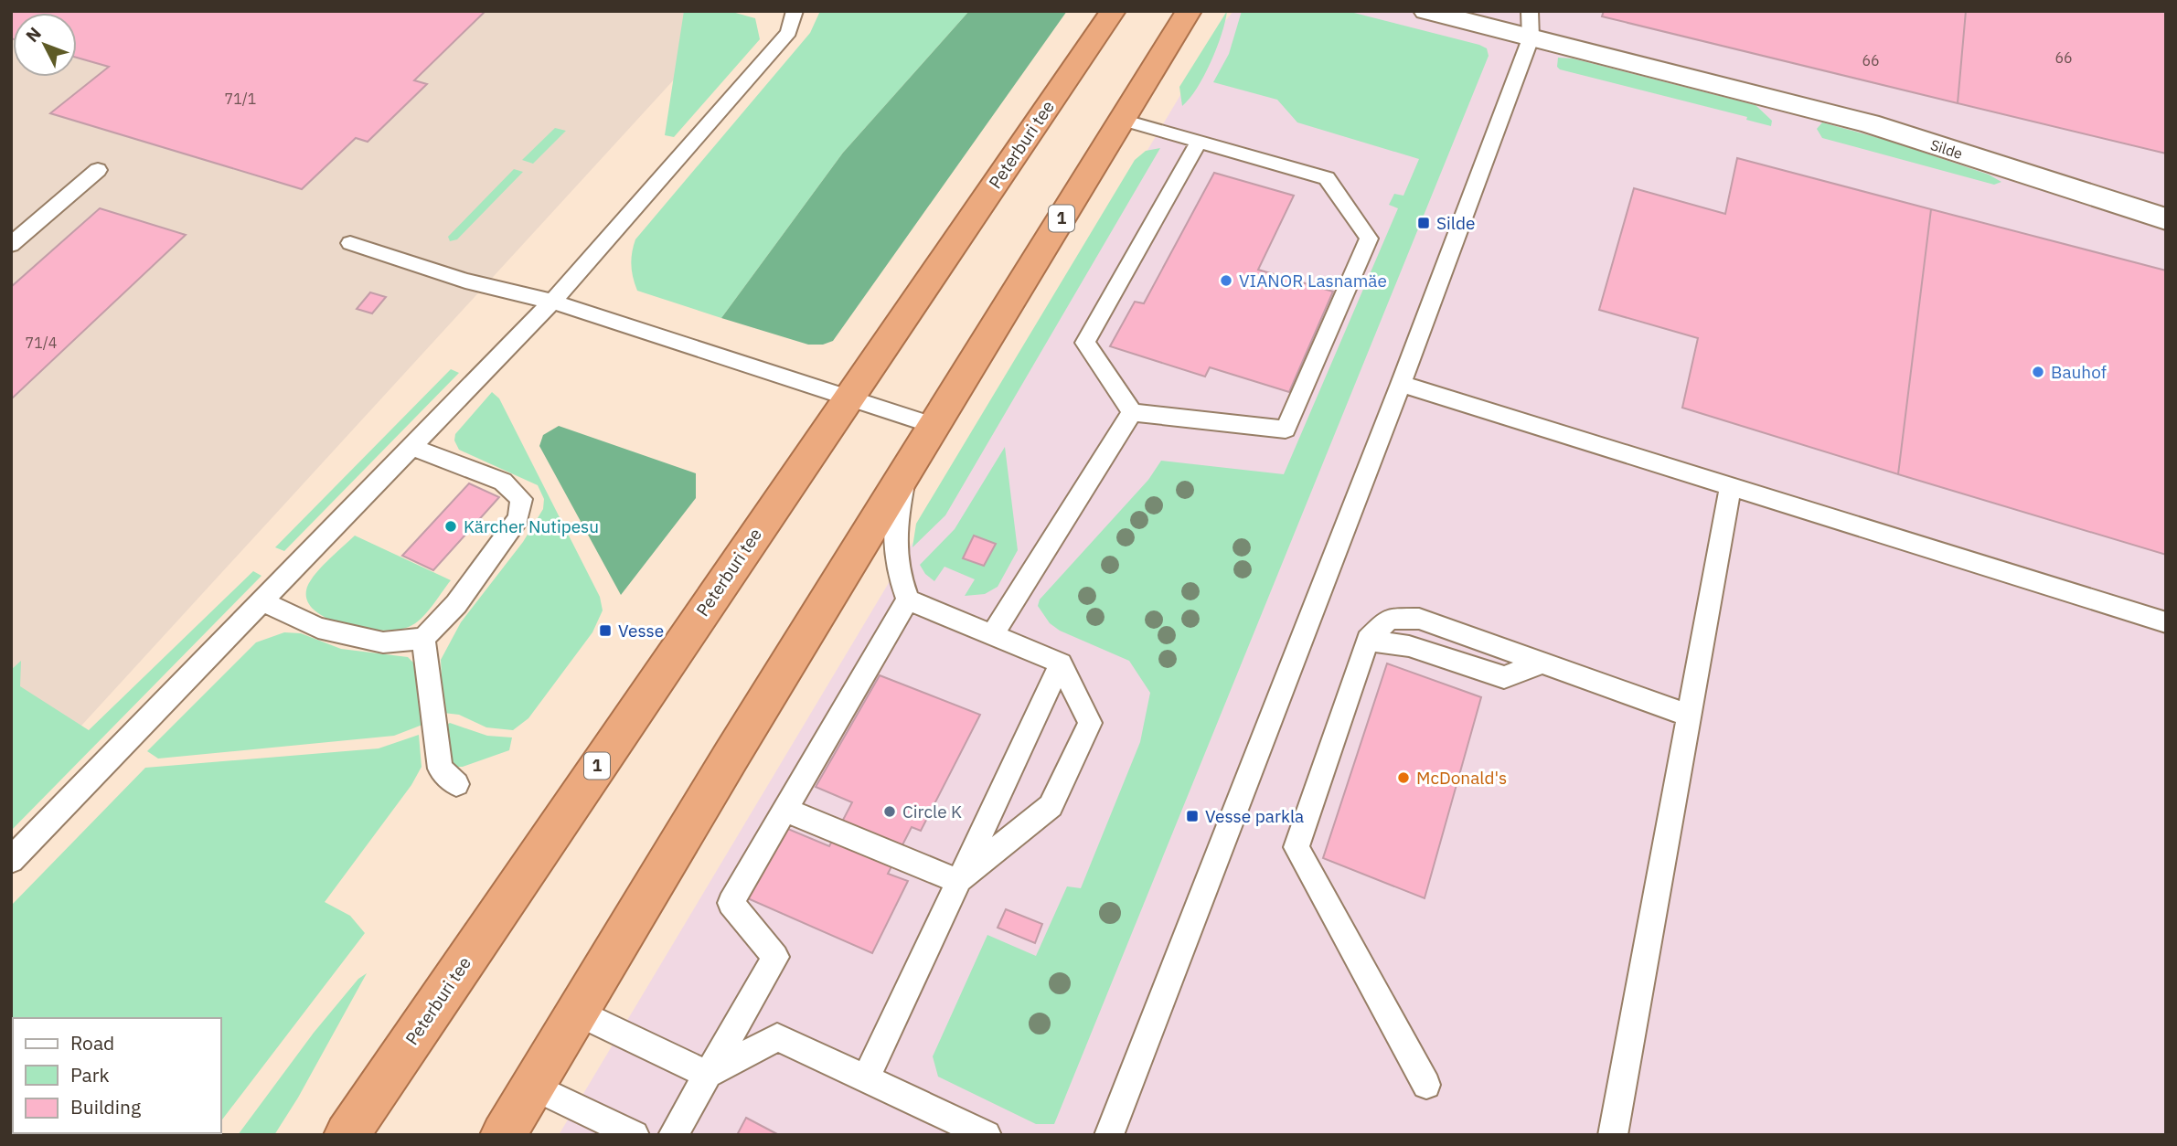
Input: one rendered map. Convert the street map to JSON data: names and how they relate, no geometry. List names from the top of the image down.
{
  "streets": {
    "highway": ["Peterburi tee", "1"],
    "street": ["Silde"]
  },
  "places": {
    "transit": ["Silde", "Vesse", "Vesse parkla"],
    "other": [
      "VIANOR Lasnamäe",
      "Bauhof",
      "Kärcher Nutipesu",
      "McDonald's",
      "Circle K"
    ]
  },
  "house_numbers": [
    "66",
    "66",
    "71/1",
    "71/4"
  ],
  "legend": ["Road", "Park", "Building"],
  "north": "top left"
}
